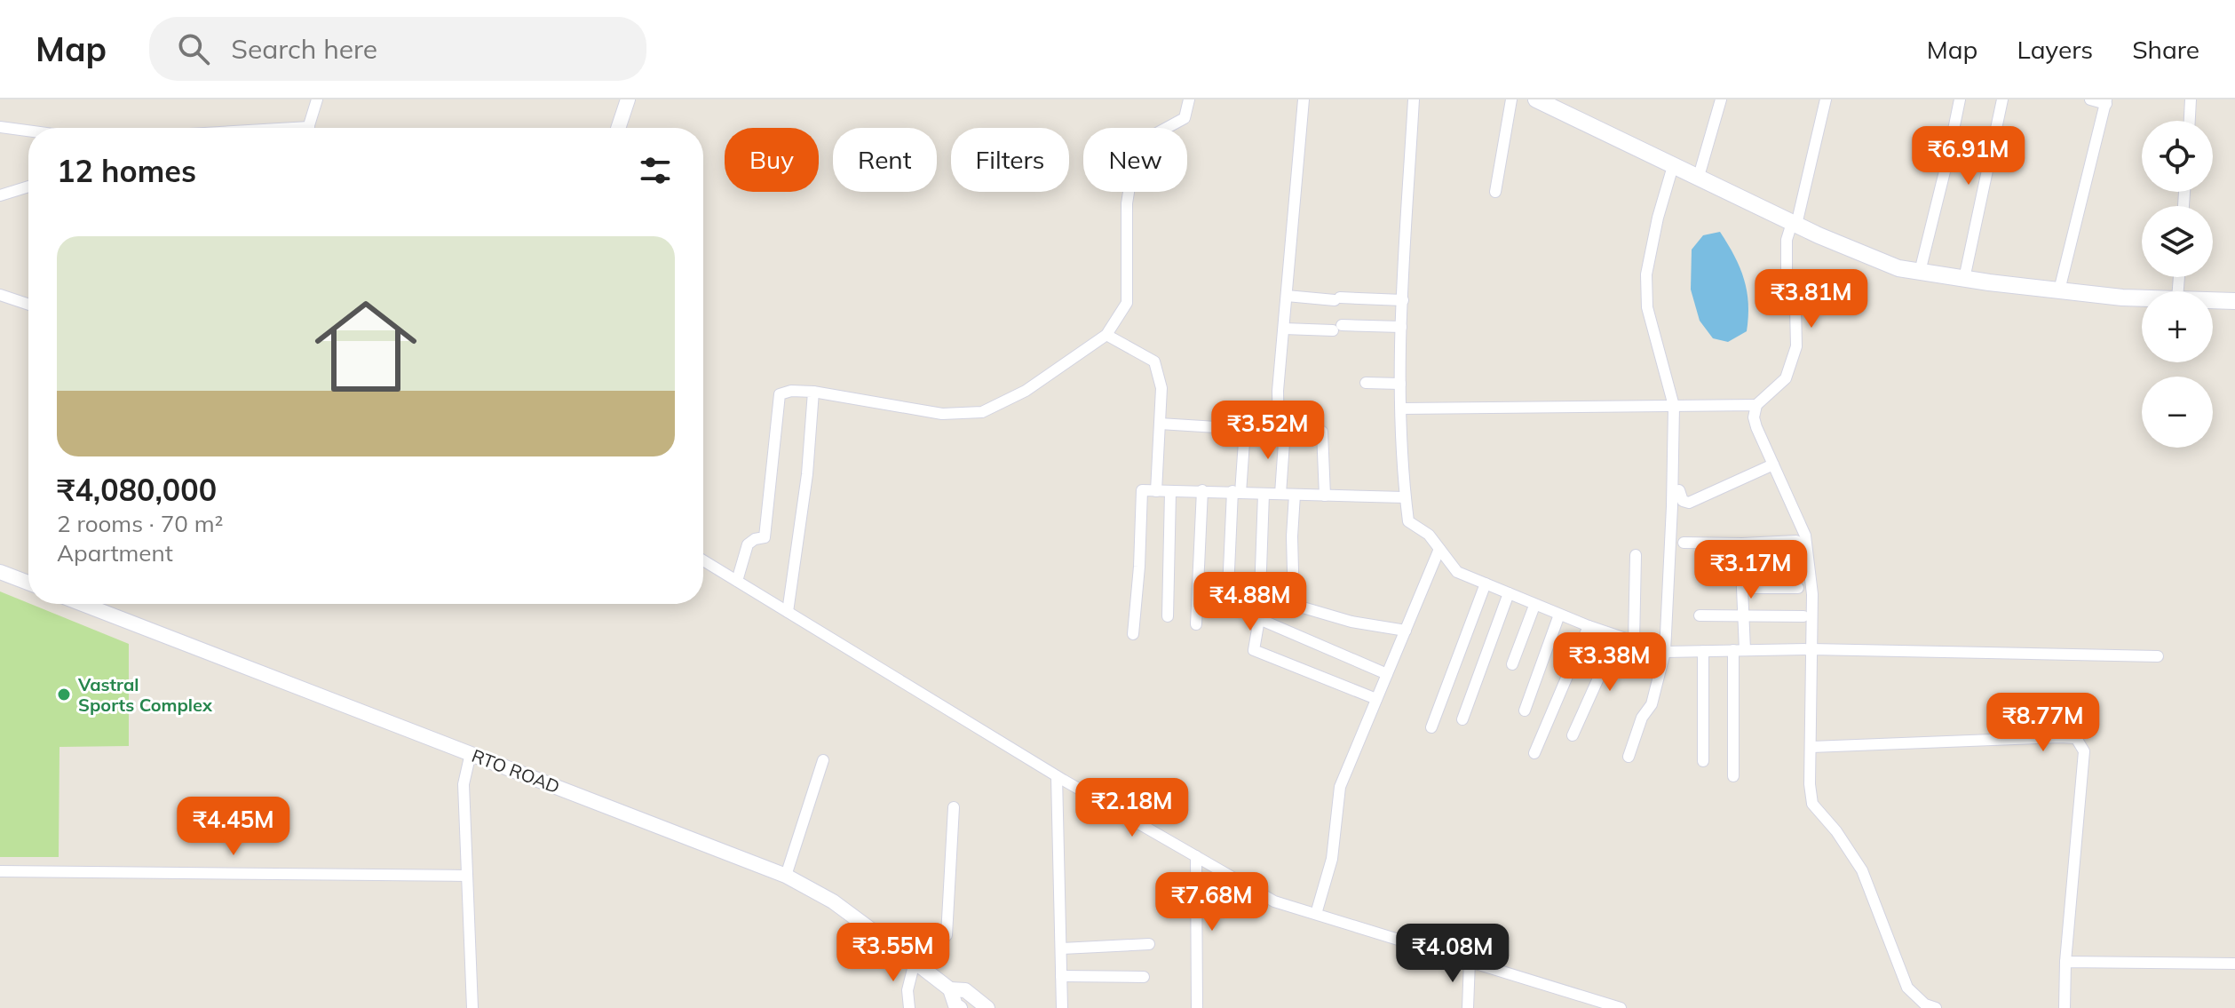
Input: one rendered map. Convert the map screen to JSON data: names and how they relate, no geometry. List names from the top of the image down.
{
  "streets": {
    "street": ["RTO ROAD"]
  },
  "places": ["Vastral Sports Complex"],
  "page": {
    "header": "Map",
    "search": "Search here",
    "nav": ["Map", "Layers", "Share"],
    "map_buttons": ["+", "−"],
    "price": [
      "₹6.91M",
      "₹3.81M",
      "₹3.52M",
      "₹3.17M",
      "₹4.88M",
      "₹3.38M",
      "₹8.77M",
      "₹2.18M",
      "₹4.45M",
      "₹7.68M",
      "₹3.55M",
      "₹4.08M"
    ],
    "chip": [
      "Buy",
      "Rent",
      "Filters",
      "New"
    ],
    "heading": "12 homes",
    "list": [
      {
        "name": "₹4,080,000",
        "note": "2 rooms · 70 m² · Apartment"
      }
    ]
  }
}
